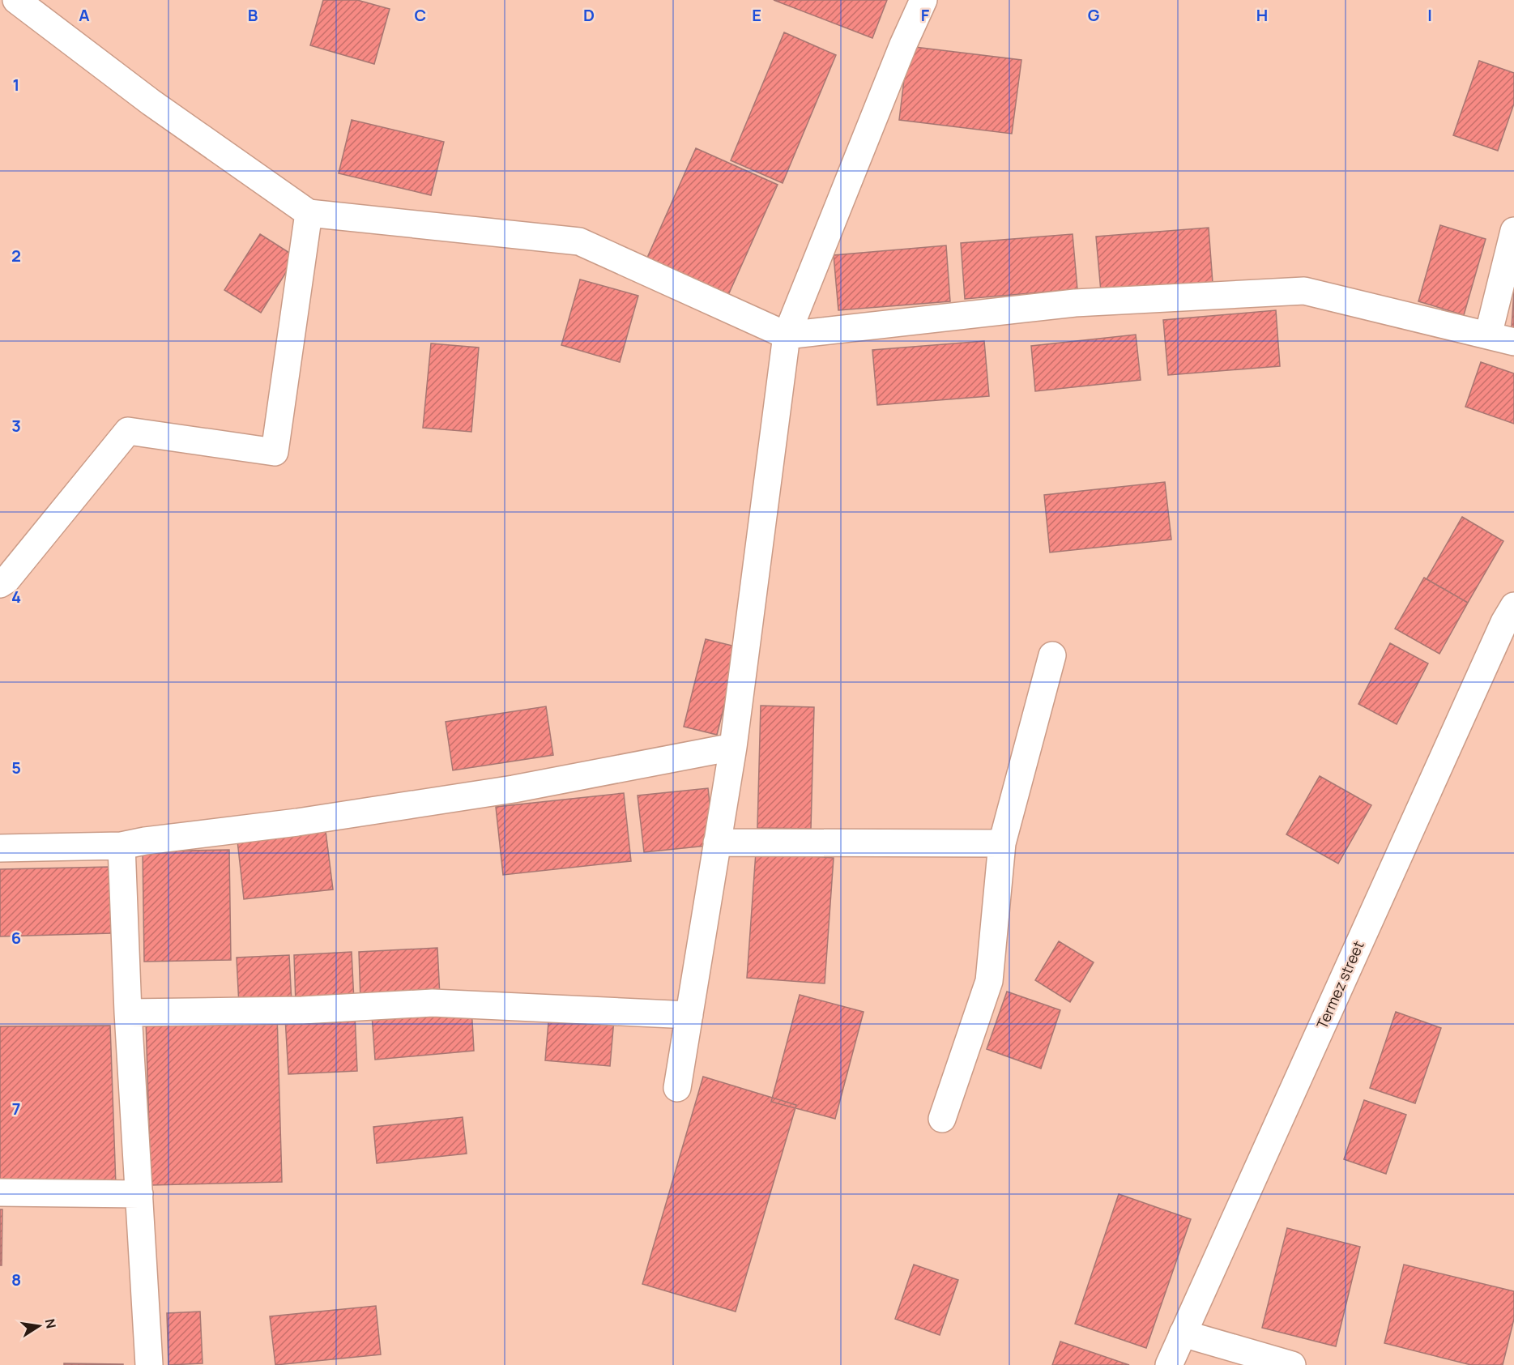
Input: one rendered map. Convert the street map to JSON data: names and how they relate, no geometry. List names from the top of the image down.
{
  "streets": {
    "street": ["Termez street"]
  },
  "north": "right",
  "grid": {
    "columns": [
      "A",
      "B",
      "C",
      "D",
      "E",
      "F",
      "G",
      "H",
      "I"
    ],
    "rows": [
      "1",
      "2",
      "3",
      "4",
      "5",
      "6",
      "7",
      "8"
    ]
  }
}
